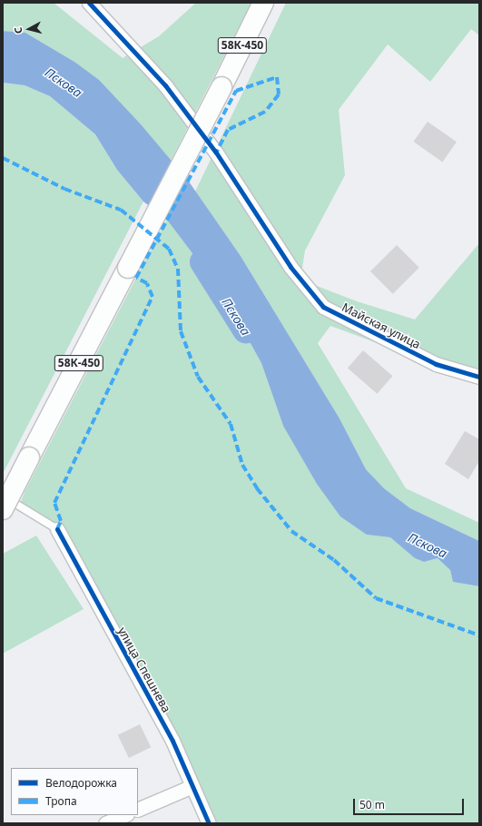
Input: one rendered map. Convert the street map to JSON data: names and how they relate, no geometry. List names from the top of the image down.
{
  "streets": {
    "highway": ["58К-450"],
    "street": ["Майская улица", "улица Спешнева"]
  },
  "water": ["Пскова"],
  "legend": ["Велодорожка", "Тропа"],
  "scale_bar": "50 m",
  "north": "left"
}
